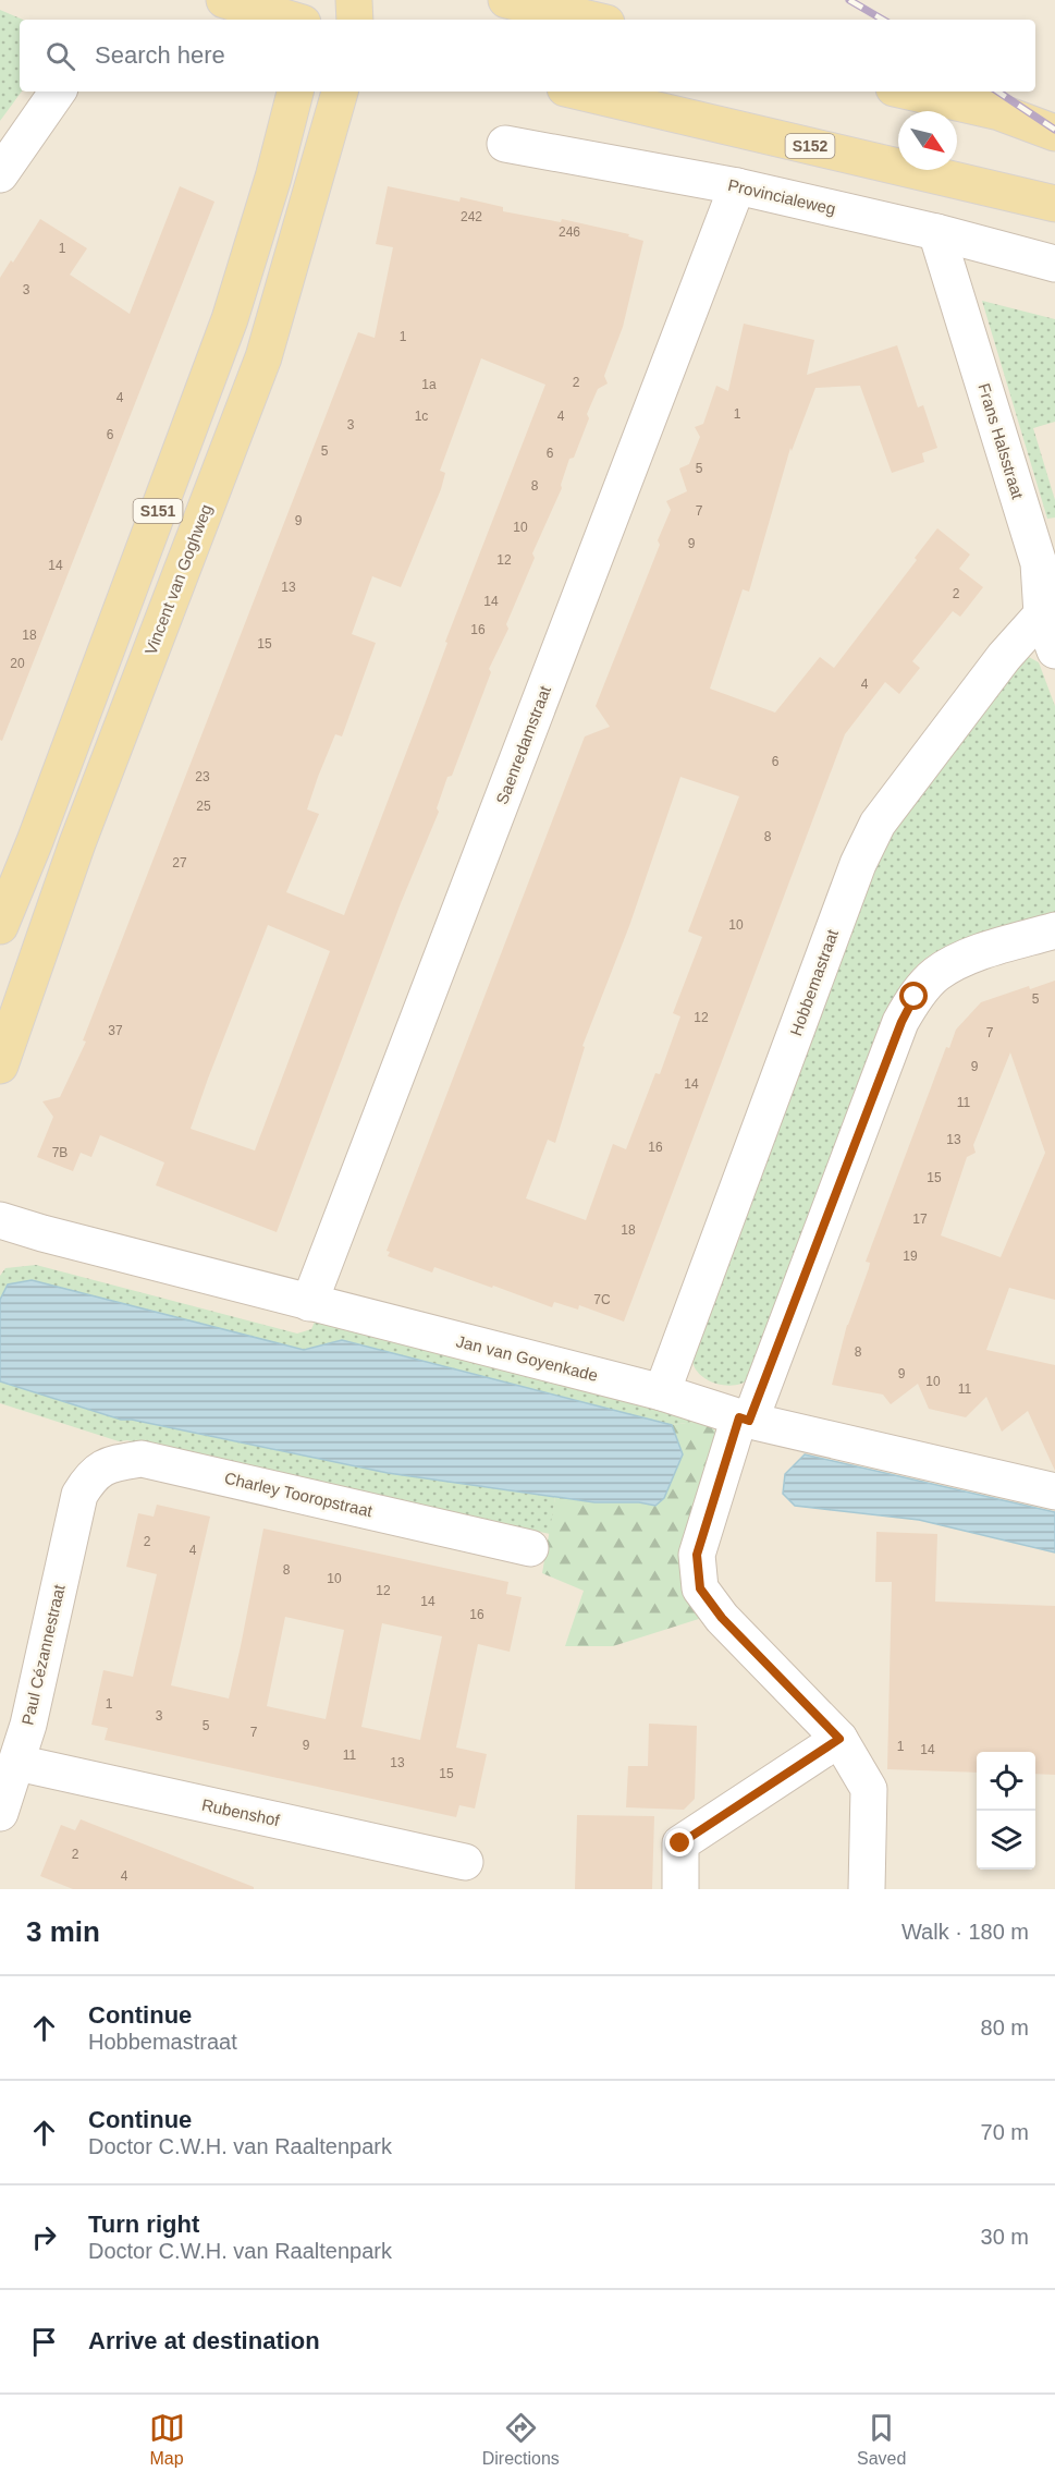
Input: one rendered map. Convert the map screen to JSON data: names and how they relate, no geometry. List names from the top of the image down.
{
  "streets": {
    "main road": ["S152", "S151", "Vincent van Goghweg"],
    "street": [
      "Provincialeweg",
      "Frans Halsstraat",
      "Saenredamstraat",
      "Hobbemastraat",
      "Jan van Goyenkade",
      "Charley Tooropstraat",
      "Paul Cézannestraat",
      "Rubenshof"
    ]
  },
  "crossings": [
    ["Provincialeweg", "Frans Halsstraat"],
    ["Provincialeweg", "Saenredamstraat"],
    ["Frans Halsstraat", "Hobbemastraat"],
    ["Saenredamstraat", "Jan van Goyenkade"],
    ["Hobbemastraat", "Jan van Goyenkade"],
    ["Charley Tooropstraat", "Paul Cézannestraat"],
    ["Paul Cézannestraat", "Rubenshof"]
  ],
  "house_numbers": [
    "242",
    "246",
    "1",
    "3",
    "1",
    "2",
    "1a",
    "4",
    "1",
    "1c",
    "4",
    "3",
    "6",
    "5",
    "6",
    "5",
    "8",
    "7",
    "9",
    "10",
    "9",
    "12",
    "14",
    "13",
    "2",
    "14",
    "16",
    "18",
    "15",
    "20",
    "4",
    "6",
    "23",
    "25",
    "8",
    "27",
    "10",
    "5",
    "12",
    "37",
    "7",
    "9",
    "14",
    "11",
    "13",
    "16",
    "7B",
    "15",
    "17",
    "18",
    "19",
    "7C",
    "8",
    "9",
    "10",
    "11",
    "2",
    "4",
    "8",
    "10",
    "12",
    "14",
    "16",
    "1",
    "3",
    "5",
    "7",
    "9",
    "1",
    "14",
    "11",
    "13",
    "15",
    "2",
    "4"
  ],
  "north": "bottom right",
  "page": {
    "search": "Search here",
    "heading": ["3 min", "Walk · 180 m"],
    "list": [
      ["Continue", "Hobbemastraat", "80 m"],
      ["Continue", "Doctor C.W.H. van Raaltenpark", "70 m"],
      ["Turn right", "Doctor C.W.H. van Raaltenpark", "30 m"],
      "Arrive at destination"
    ],
    "nav": ["Map", "Directions", "Saved"]
  }
}
